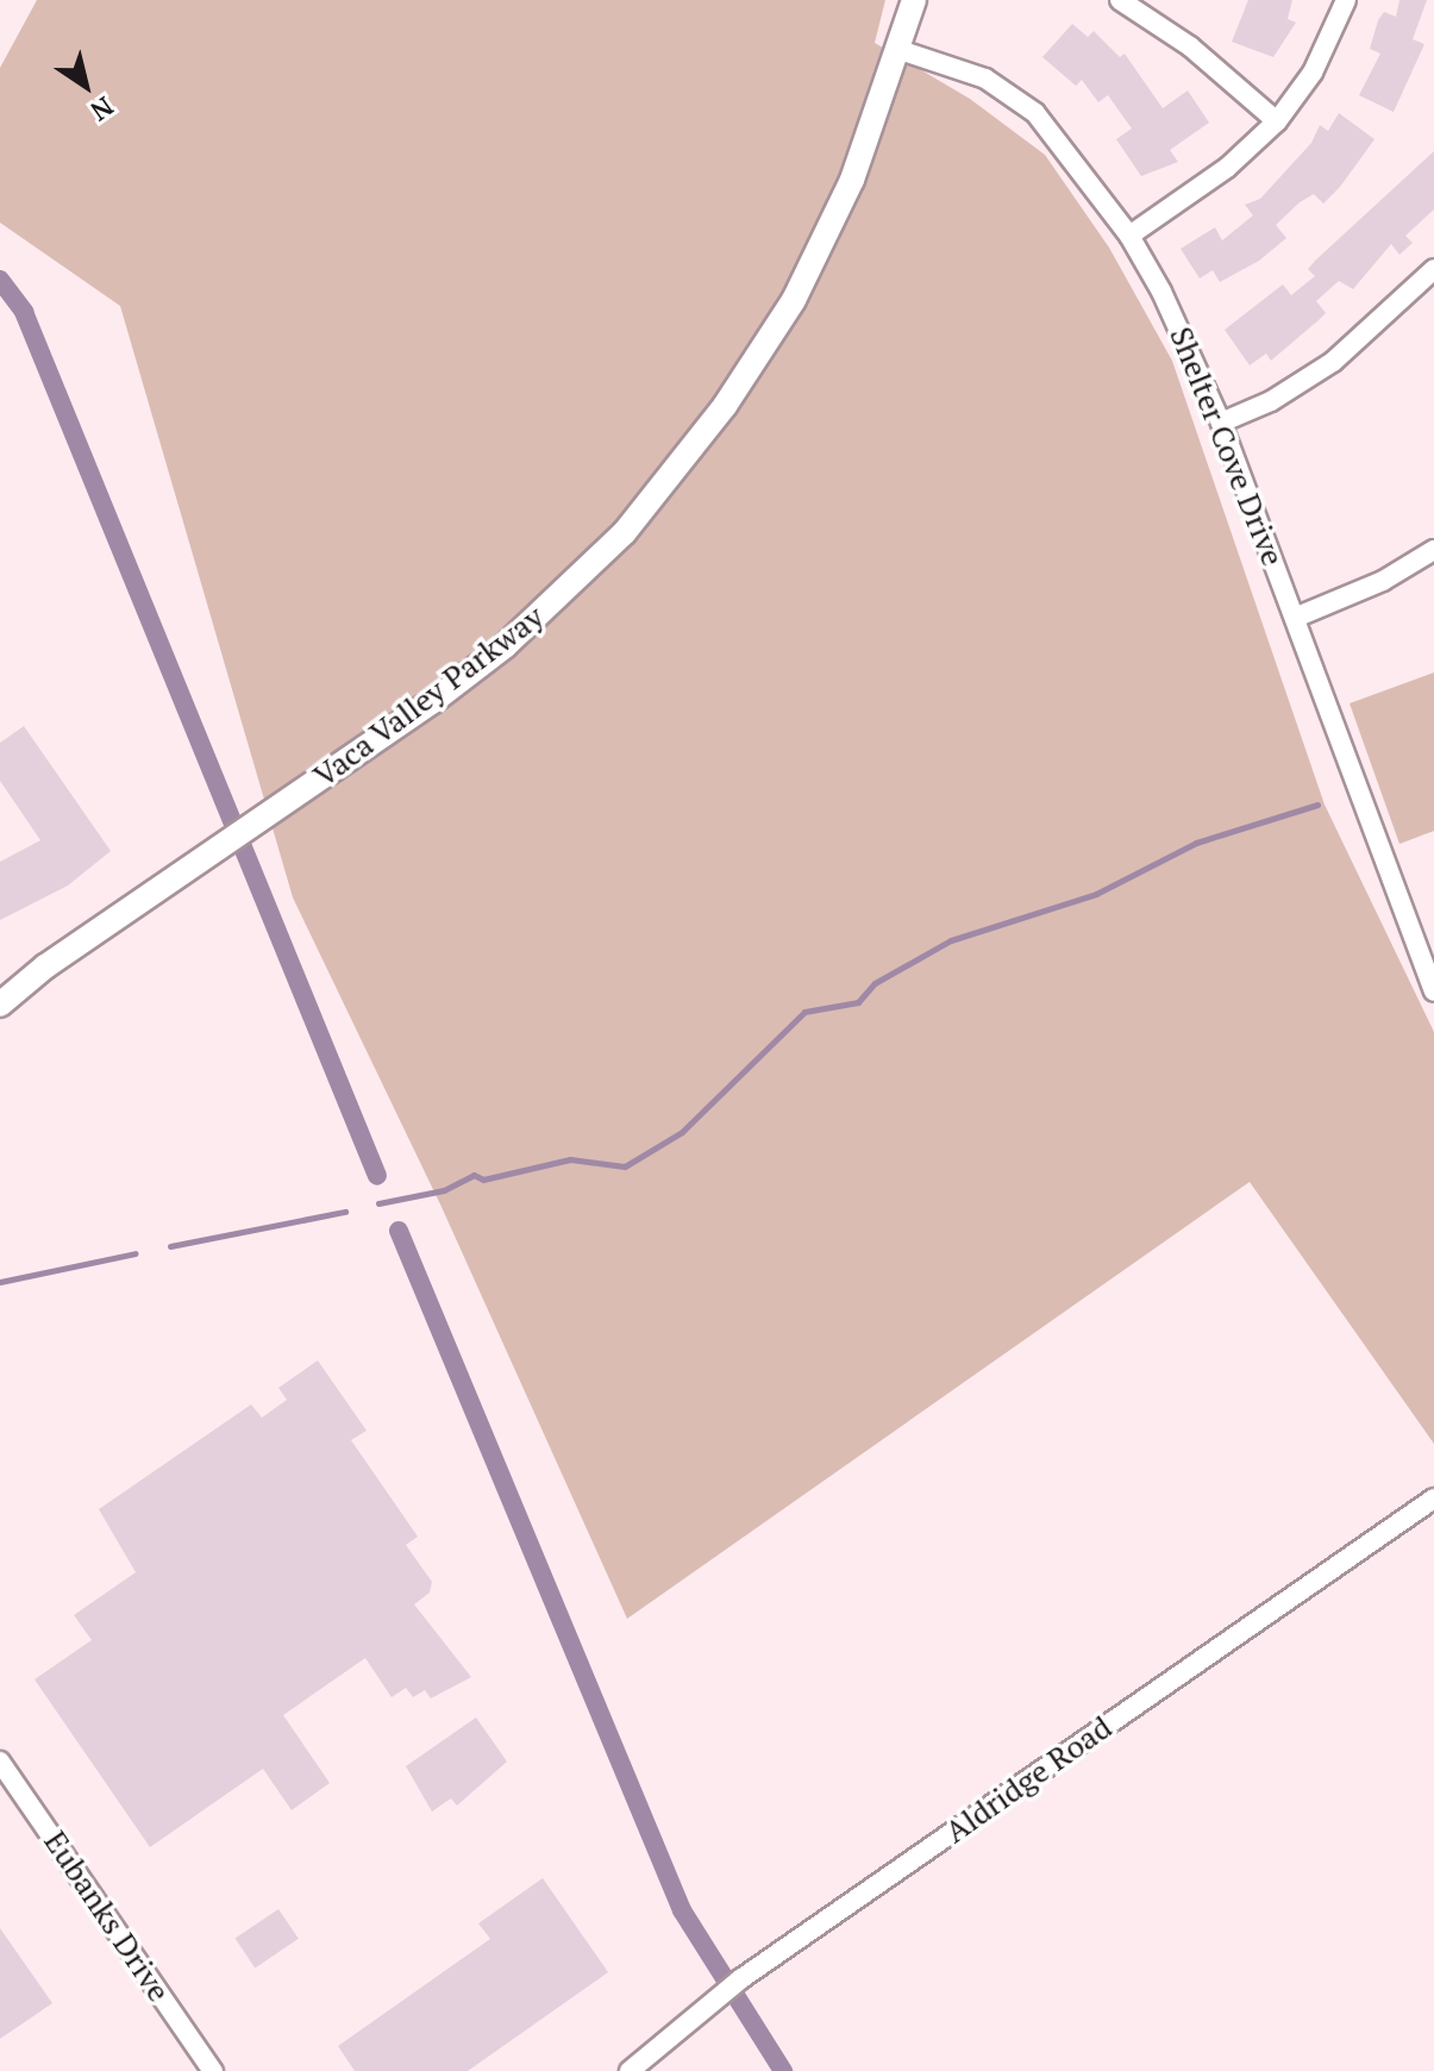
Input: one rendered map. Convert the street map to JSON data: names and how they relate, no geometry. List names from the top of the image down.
{
  "streets": {
    "street": [
      "Shelter Cove Drive",
      "Vaca Valley Parkway",
      "Aldridge Road",
      "Eubanks Drive"
    ]
  },
  "crossings": [
    ["Shelter Cove Drive", "Vaca Valley Parkway"]
  ],
  "north": "bottom right"
}
